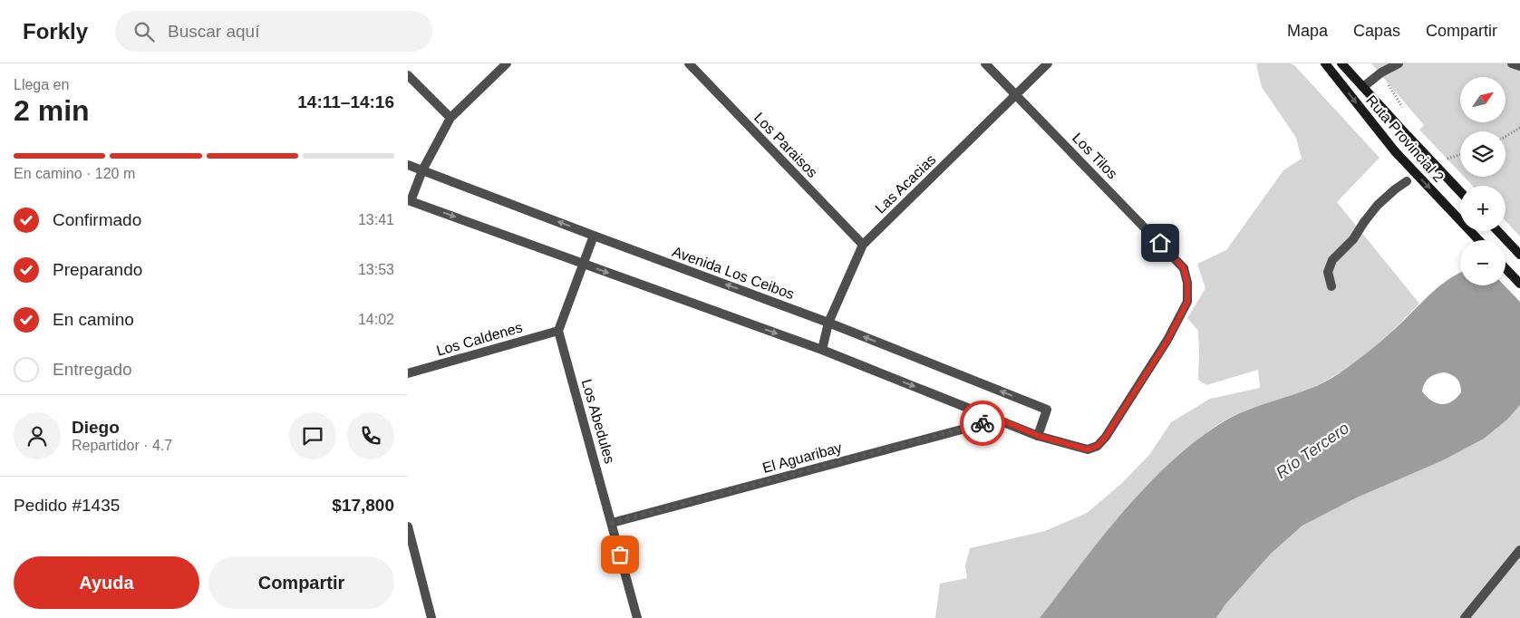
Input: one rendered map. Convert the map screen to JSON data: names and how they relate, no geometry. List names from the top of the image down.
{
  "streets": {
    "main road": ["Ruta Provincial 2"],
    "street": [
      "Los Paraisos",
      "Los Tilos",
      "Las Acacias",
      "Avenida Los Ceibos",
      "Los Caldenes",
      "Los Abedules",
      "El Aguaribay"
    ]
  },
  "crossings": [
    ["Los Paraisos", "Las Acacias"],
    ["Los Tilos", "Las Acacias"],
    ["Los Tilos", "Avenida Los Ceibos"],
    ["Las Acacias", "Avenida Los Ceibos"],
    ["Los Caldenes", "Los Abedules"],
    ["Los Abedules", "El Aguaribay"]
  ],
  "water": ["Río Tercero"],
  "north": "top right",
  "page": {
    "header": "Forkly",
    "search": "Buscar aquí",
    "nav": ["Mapa", "Capas", "Compartir"],
    "heading": ["2 min", "Llega en", "14:11–14:16"],
    "panel": [
      "Diego",
      "Repartidor · 4.7",
      "Pedido #1435",
      "$17,800"
    ],
    "map_buttons": ["+", "−"],
    "bar": "En camino · 120 m",
    "list": [
      ["Confirmado", "13:41"],
      ["Preparando", "13:53"],
      ["En camino", "14:02"],
      "Entregado"
    ],
    "buttons": ["Ayuda", "Compartir"]
  }
}
